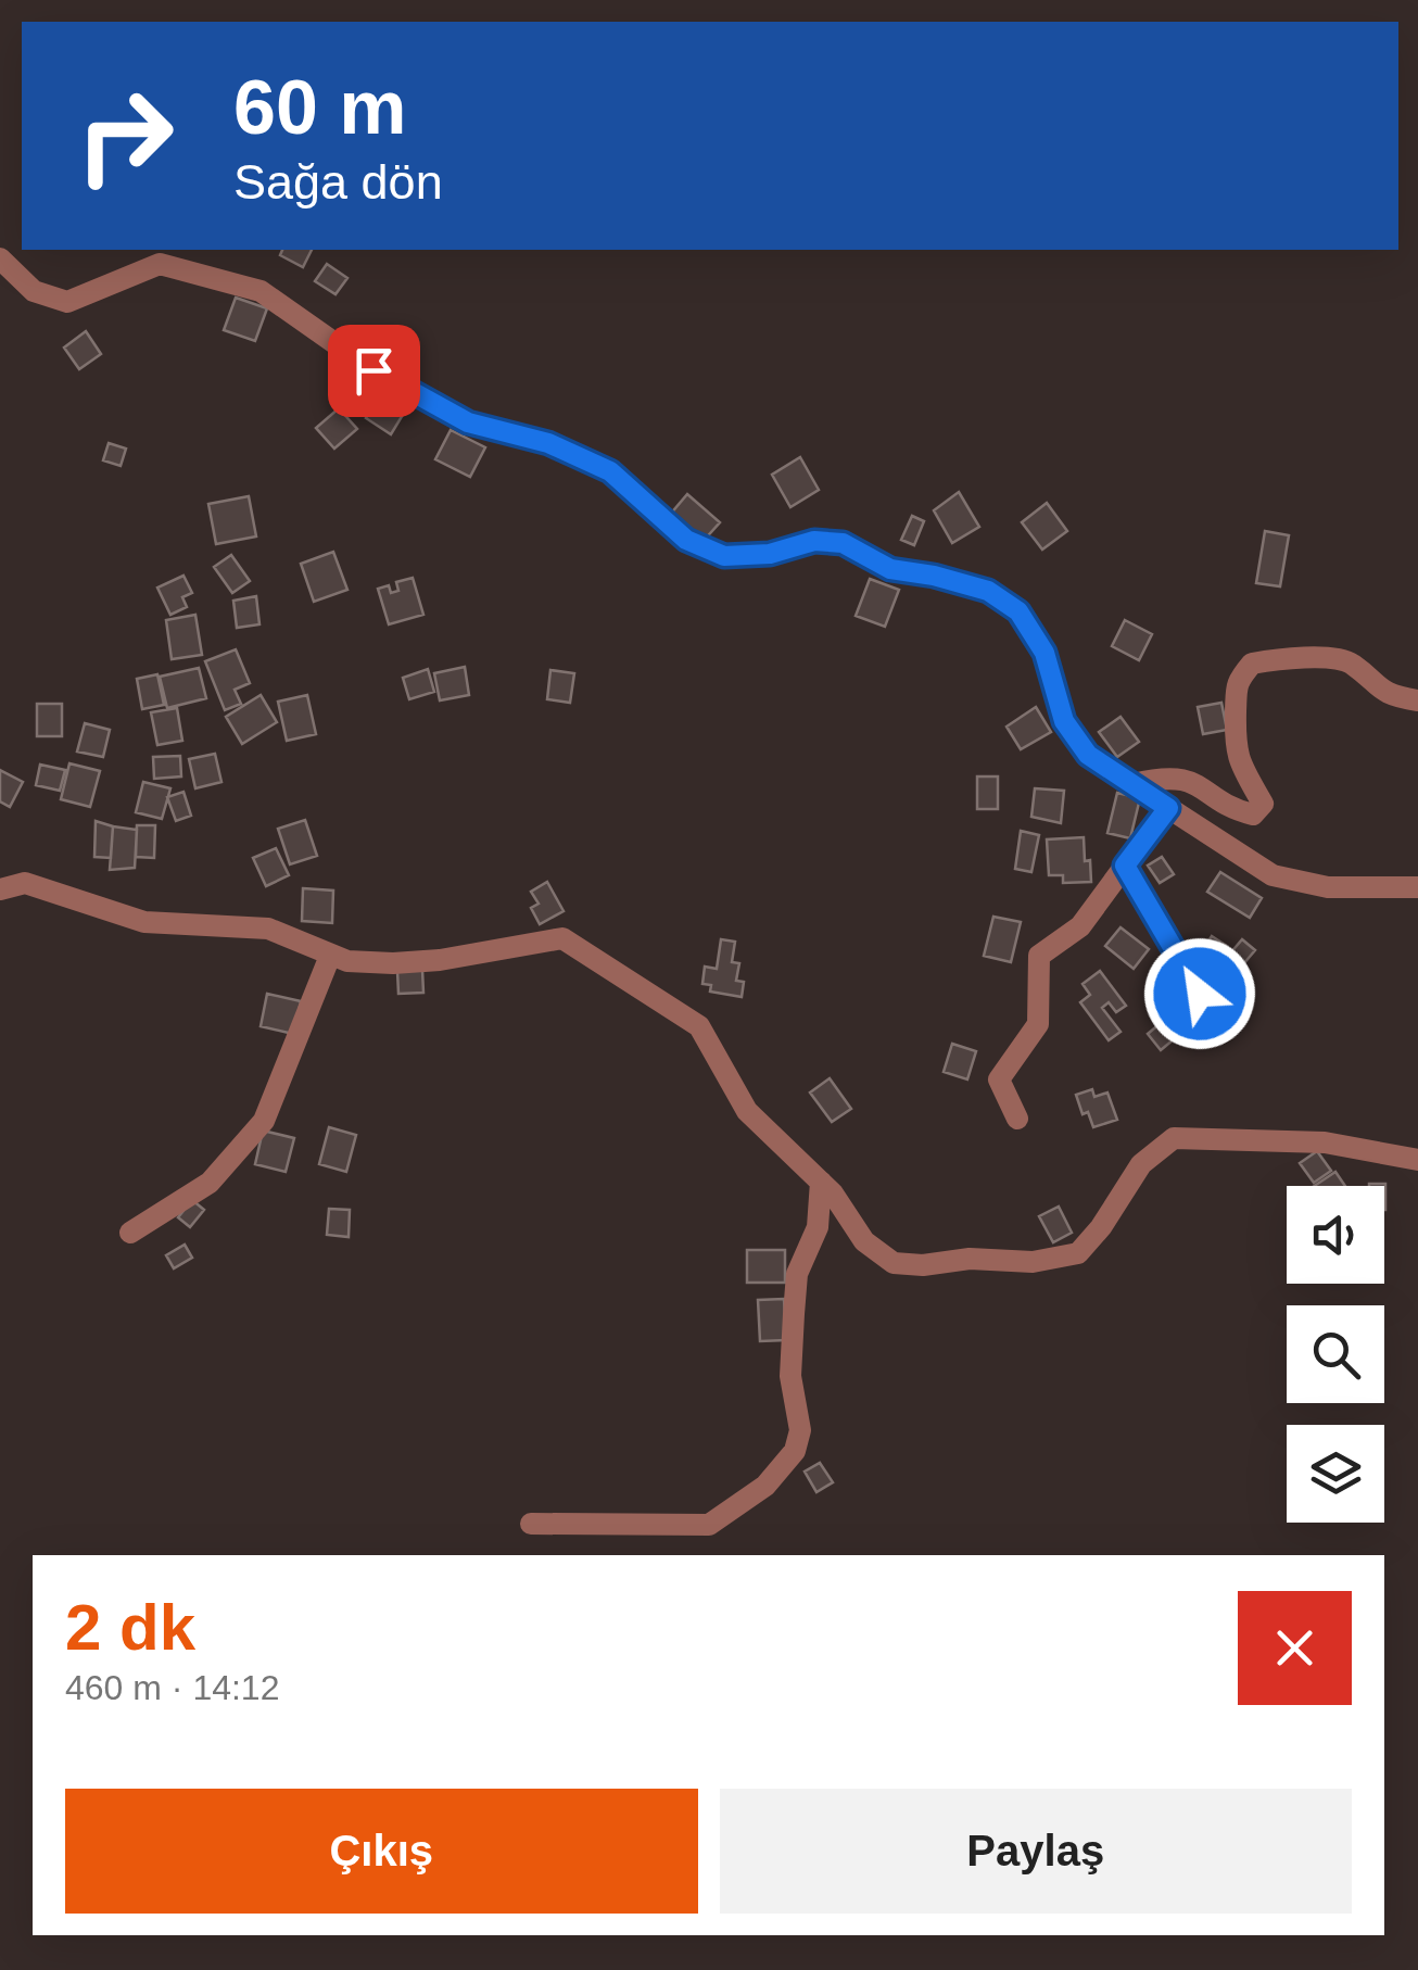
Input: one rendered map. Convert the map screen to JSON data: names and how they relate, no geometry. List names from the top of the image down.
{
  "page": {
    "turn": ["60 m", "Sağa dön"],
    "heading": ["2 dk", "460 m · 14:12"],
    "buttons": ["Çıkış", "Paylaş"]
  }
}
